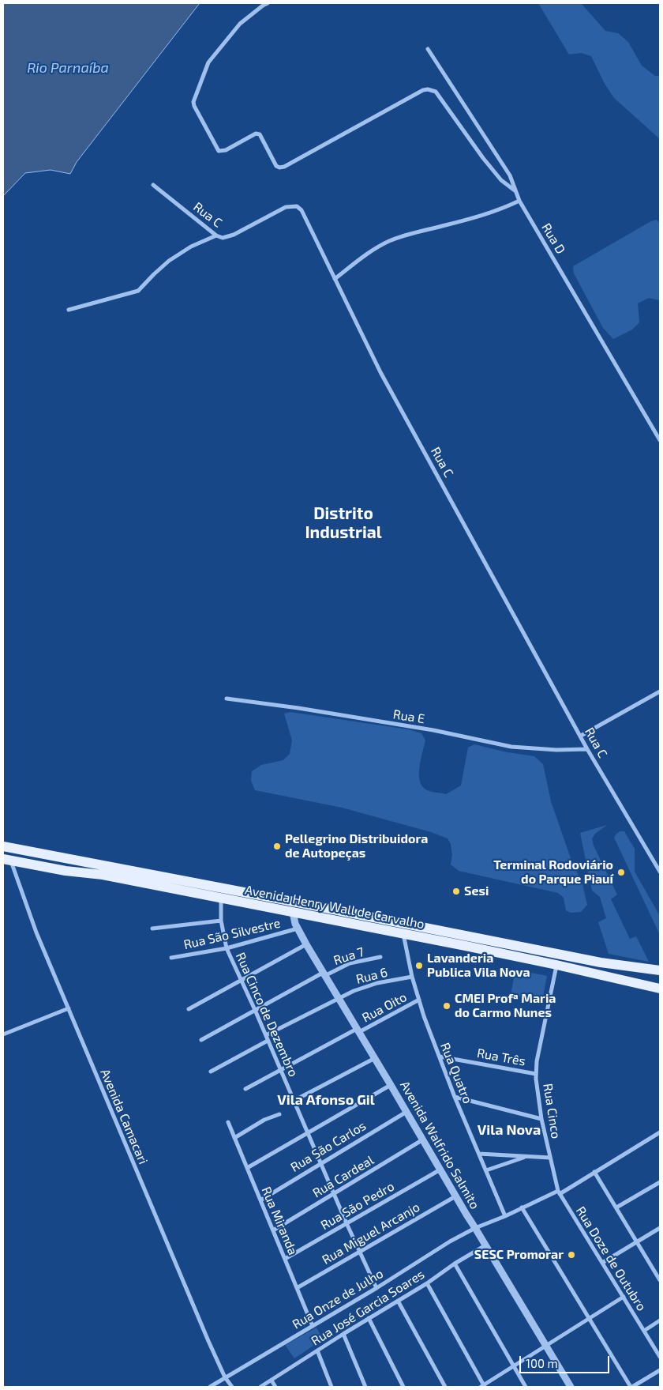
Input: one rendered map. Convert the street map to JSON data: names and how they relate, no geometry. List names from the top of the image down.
{
  "streets": {
    "main road": ["Avenida Henry Wall de Carvalho"],
    "street": [
      "Rua C",
      "Rua D",
      "Rua E",
      "Rua São Silvestre",
      "Rua 7",
      "Rua 6",
      "Rua Oito",
      "Rua Cinco de Dezembro",
      "Rua Três",
      "Rua Quatro",
      "Rua Cinco",
      "Avenida Camacari",
      "Avenida Walfrido Salmito",
      "Rua São Carlos",
      "Rua Cardeal",
      "Rua São Pedro",
      "Rua Miranda",
      "Rua Miguel Arcanjo",
      "Rua Doze de Outubro",
      "Rua Onze de Julho",
      "Rua José Garcia Soares"
    ]
  },
  "crossings": [
    ["Rua C", "Rua E"],
    ["Avenida Henry Wall de Carvalho", "Rua Cinco de Dezembro"],
    ["Avenida Henry Wall de Carvalho", "Rua Quatro"],
    ["Avenida Henry Wall de Carvalho", "Rua Cinco"],
    ["Avenida Henry Wall de Carvalho", "Avenida Camacari"],
    ["Avenida Henry Wall de Carvalho", "Avenida Walfrido Salmito"],
    ["Rua São Silvestre", "Rua Cinco de Dezembro"],
    ["Rua São Silvestre", "Avenida Walfrido Salmito"],
    ["Rua 7", "Rua Cinco de Dezembro"],
    ["Rua 7", "Avenida Walfrido Salmito"],
    ["Rua 6", "Rua Cinco de Dezembro"],
    ["Rua 6", "Rua Quatro"],
    ["Rua 6", "Avenida Walfrido Salmito"],
    ["Rua Oito", "Rua Cinco de Dezembro"],
    ["Rua Oito", "Rua Quatro"],
    ["Rua Oito", "Avenida Walfrido Salmito"],
    ["Rua Cinco de Dezembro", "Rua São Carlos"],
    ["Rua Cinco de Dezembro", "Rua Cardeal"],
    ["Rua Cinco de Dezembro", "Rua São Pedro"],
    ["Rua Cinco de Dezembro", "Rua Miguel Arcanjo"],
    ["Rua Cinco de Dezembro", "Rua Onze de Julho"],
    ["Rua Três", "Rua Quatro"],
    ["Rua Três", "Rua Cinco"],
    ["Rua Quatro", "Rua Onze de Julho"],
    ["Rua Cinco", "Rua Doze de Outubro"],
    ["Rua Cinco", "Rua Onze de Julho"],
    ["Avenida Camacari", "Rua Onze de Julho"],
    ["Avenida Walfrido Salmito", "Rua São Carlos"],
    ["Avenida Walfrido Salmito", "Rua Cardeal"],
    ["Avenida Walfrido Salmito", "Rua São Pedro"],
    ["Avenida Walfrido Salmito", "Rua Miguel Arcanjo"],
    ["Avenida Walfrido Salmito", "Rua Onze de Julho"],
    ["Avenida Walfrido Salmito", "Rua José Garcia Soares"],
    ["Rua São Carlos", "Rua Miranda"],
    ["Rua Cardeal", "Rua Miranda"],
    ["Rua São Pedro", "Rua Miranda"],
    ["Rua Miranda", "Rua Miguel Arcanjo"],
    ["Rua Miranda", "Rua Onze de Julho"],
    ["Rua Doze de Outubro", "Rua Onze de Julho"]
  ],
  "districts": ["Distrito Industrial", "Vila Afonso Gil", "Vila Nova"],
  "water": ["Rio Parnaíba"],
  "places": [
    "Pellegrino Distribuidora de Autopeças",
    "Terminal Rodoviário do Parque Piauí",
    "Sesi",
    "Lavanderia Publica Vila Nova",
    "CMEI Profª Maria do Carmo Nunes",
    "SESC Promorar"
  ],
  "scale_bar": "100 m"
}
